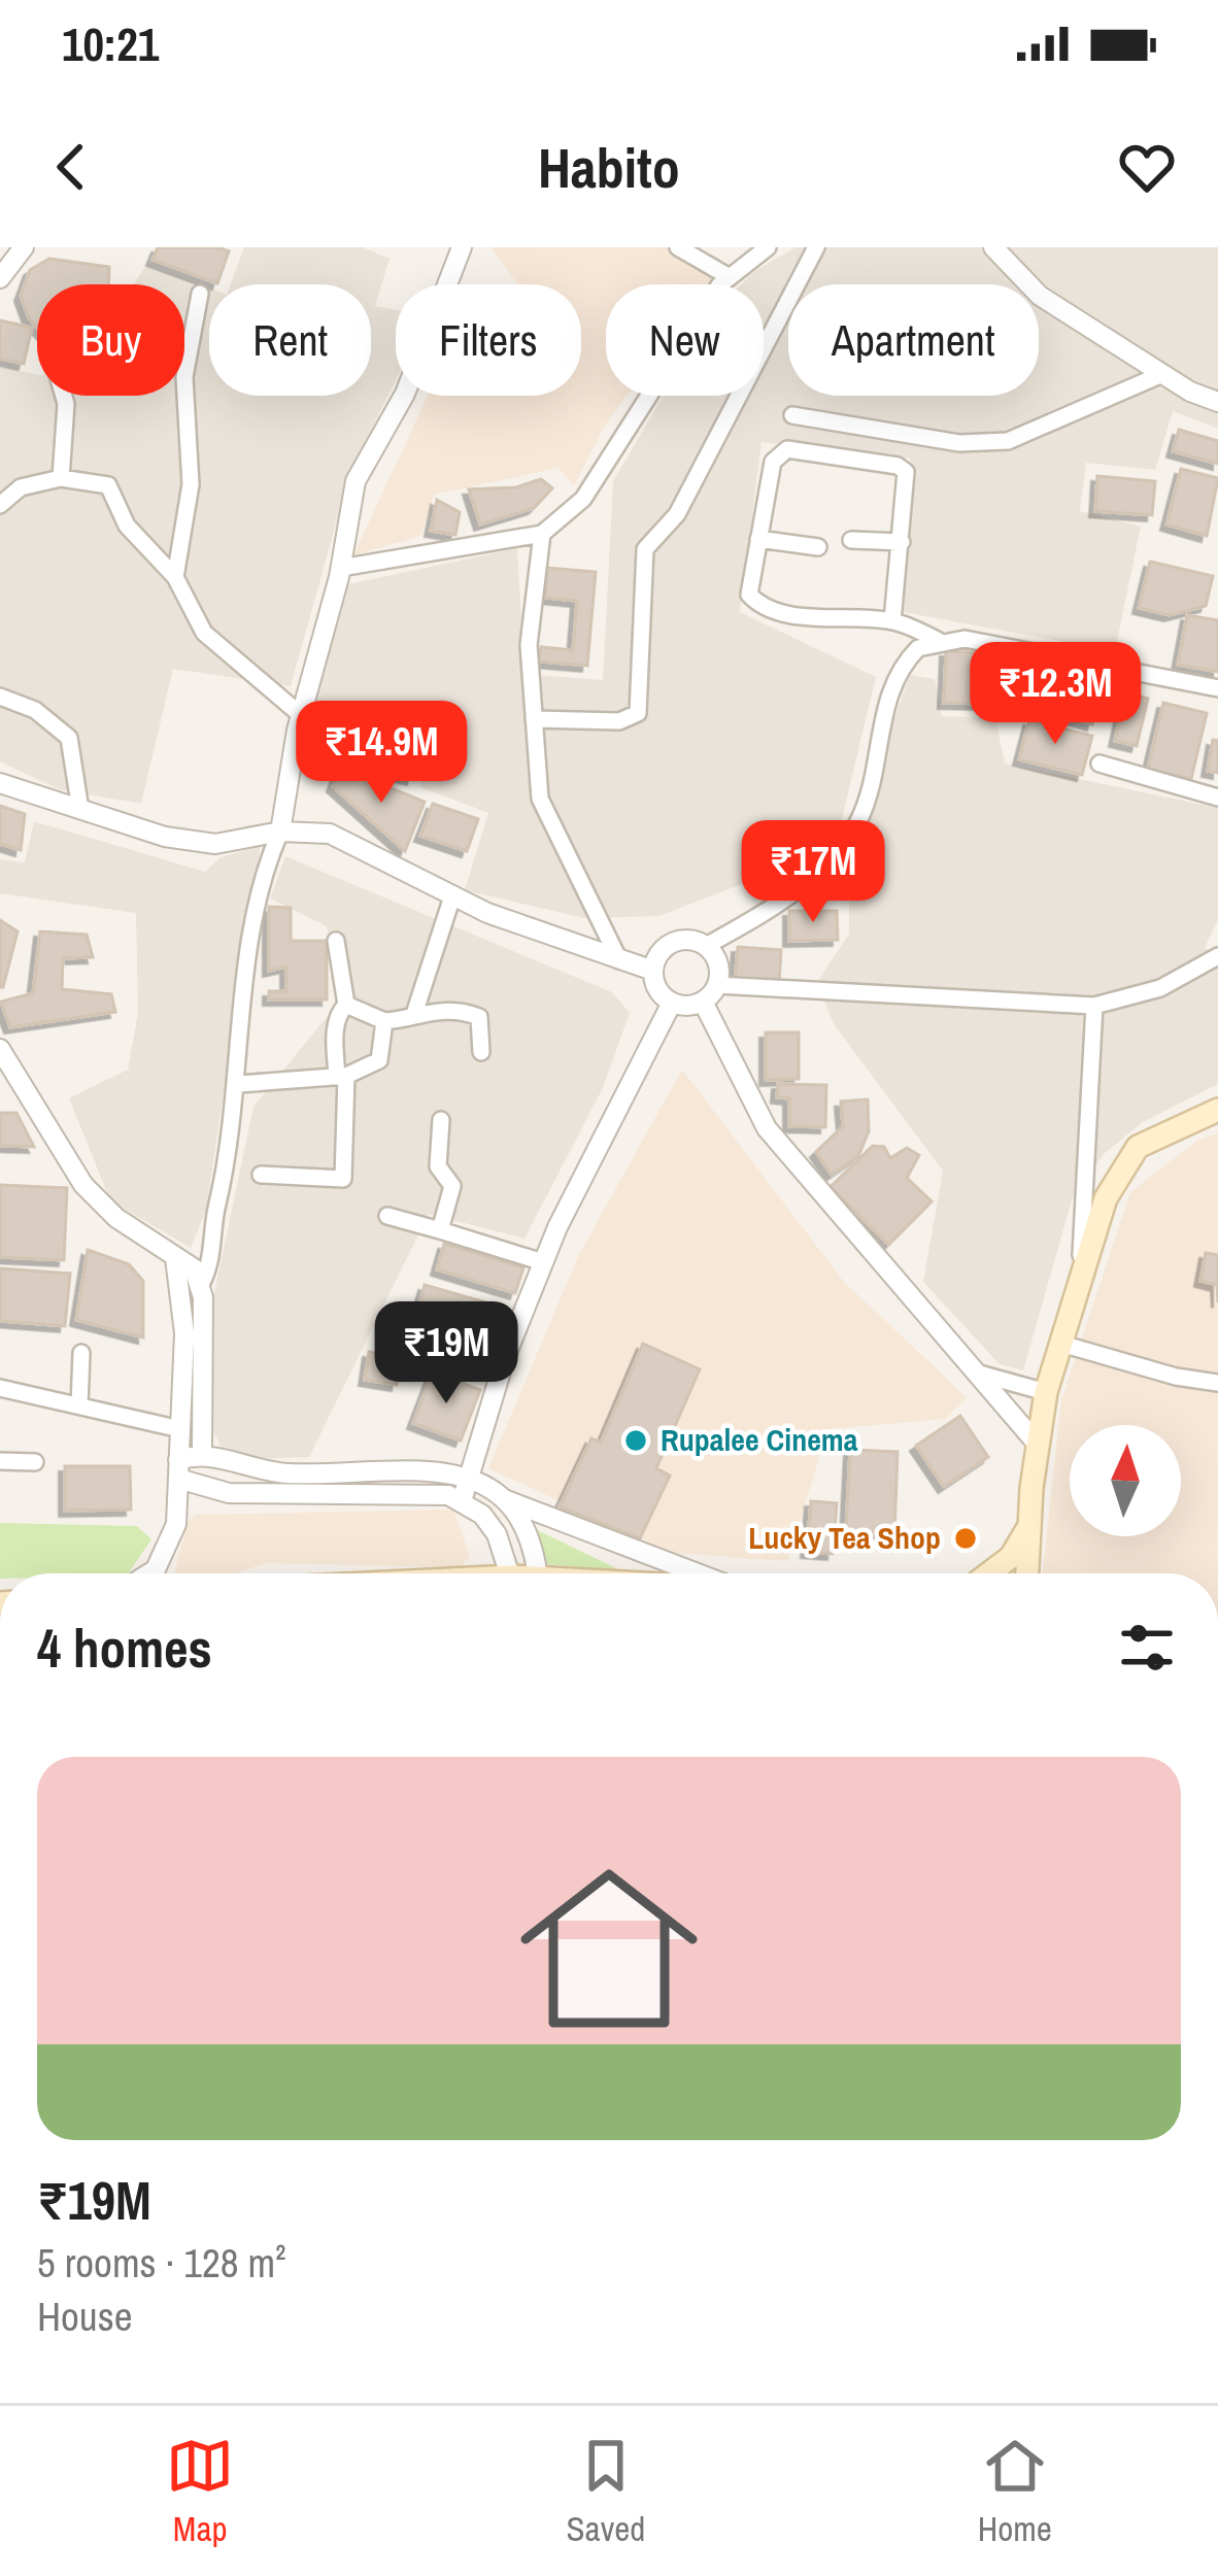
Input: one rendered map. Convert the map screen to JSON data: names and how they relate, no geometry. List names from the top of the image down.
{
  "places": ["Rupalee Cinema", "Lucky Tea Shop"],
  "north": "top",
  "page": {
    "status": "10:21",
    "header": "Habito",
    "chip": [
      "Buy",
      "Rent",
      "Filters",
      "New",
      "Apartment"
    ],
    "price": [
      "₹12.3M",
      "₹14.9M",
      "₹17M",
      "₹19M"
    ],
    "heading": "4 homes",
    "list": [
      {
        "name": "₹19M",
        "note": "5 rooms · 128 m² · House"
      }
    ],
    "tabs": ["Map", "Saved", "Home"]
  }
}
